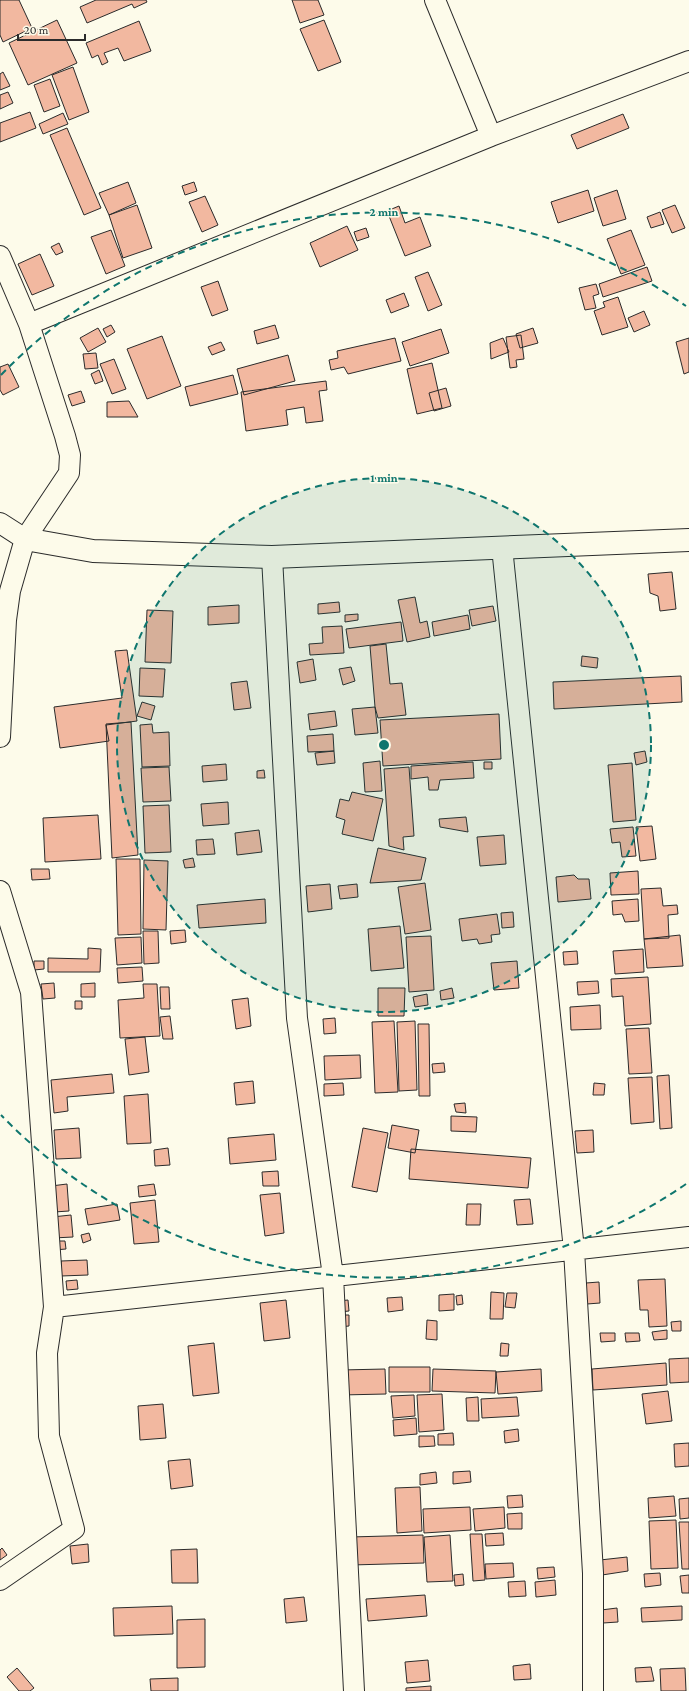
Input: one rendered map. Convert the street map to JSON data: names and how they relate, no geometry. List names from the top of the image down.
{
  "scale_bar": "20 m",
  "rings": ["2 min", "1 min"]
}
